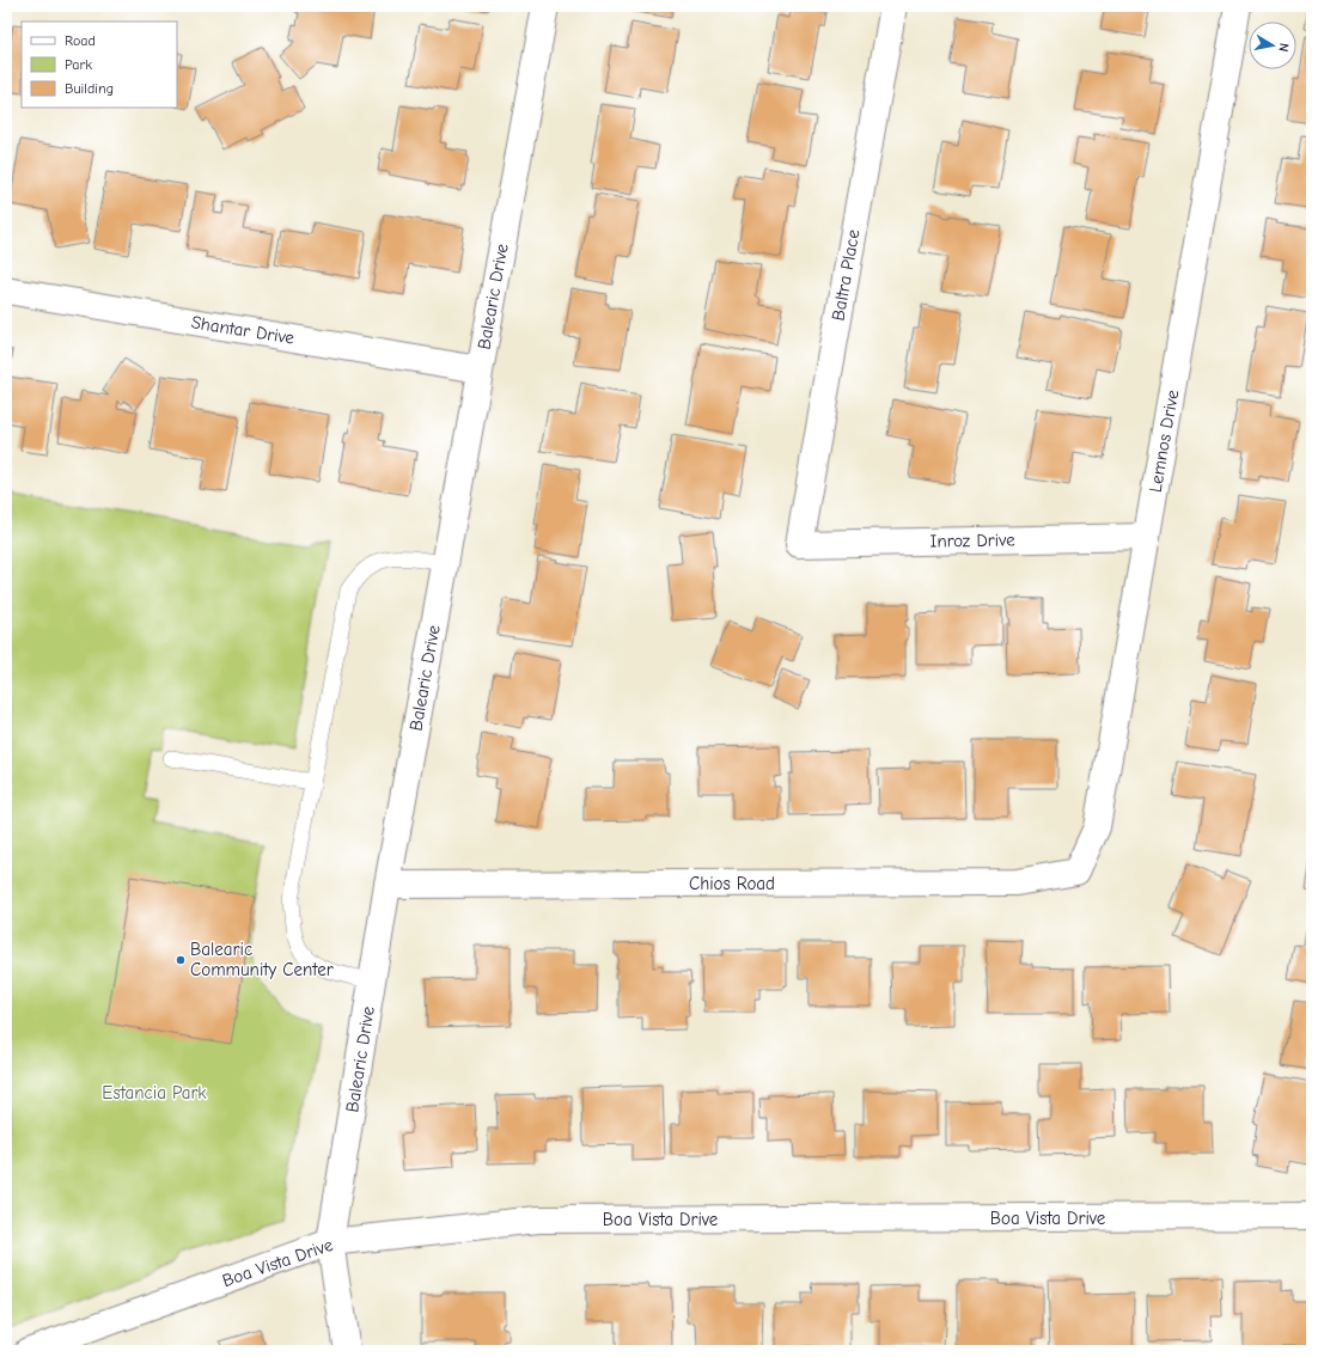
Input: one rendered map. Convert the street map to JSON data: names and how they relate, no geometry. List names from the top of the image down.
{
  "streets": {
    "street": [
      "Baltra Place",
      "Balearic Drive",
      "Shantar Drive",
      "Lemnos Drive",
      "Inroz Drive",
      "Chios Road",
      "Boa Vista Drive"
    ]
  },
  "crossings": [
    ["Baltra Place", "Inroz Drive"],
    ["Balearic Drive", "Shantar Drive"],
    ["Balearic Drive", "Chios Road"],
    ["Balearic Drive", "Boa Vista Drive"],
    ["Lemnos Drive", "Inroz Drive"],
    ["Lemnos Drive", "Chios Road"]
  ],
  "parks": ["Estancia Park"],
  "places": ["Balearic Community Center"],
  "legend": ["Road", "Park", "Building"],
  "north": "right"
}
